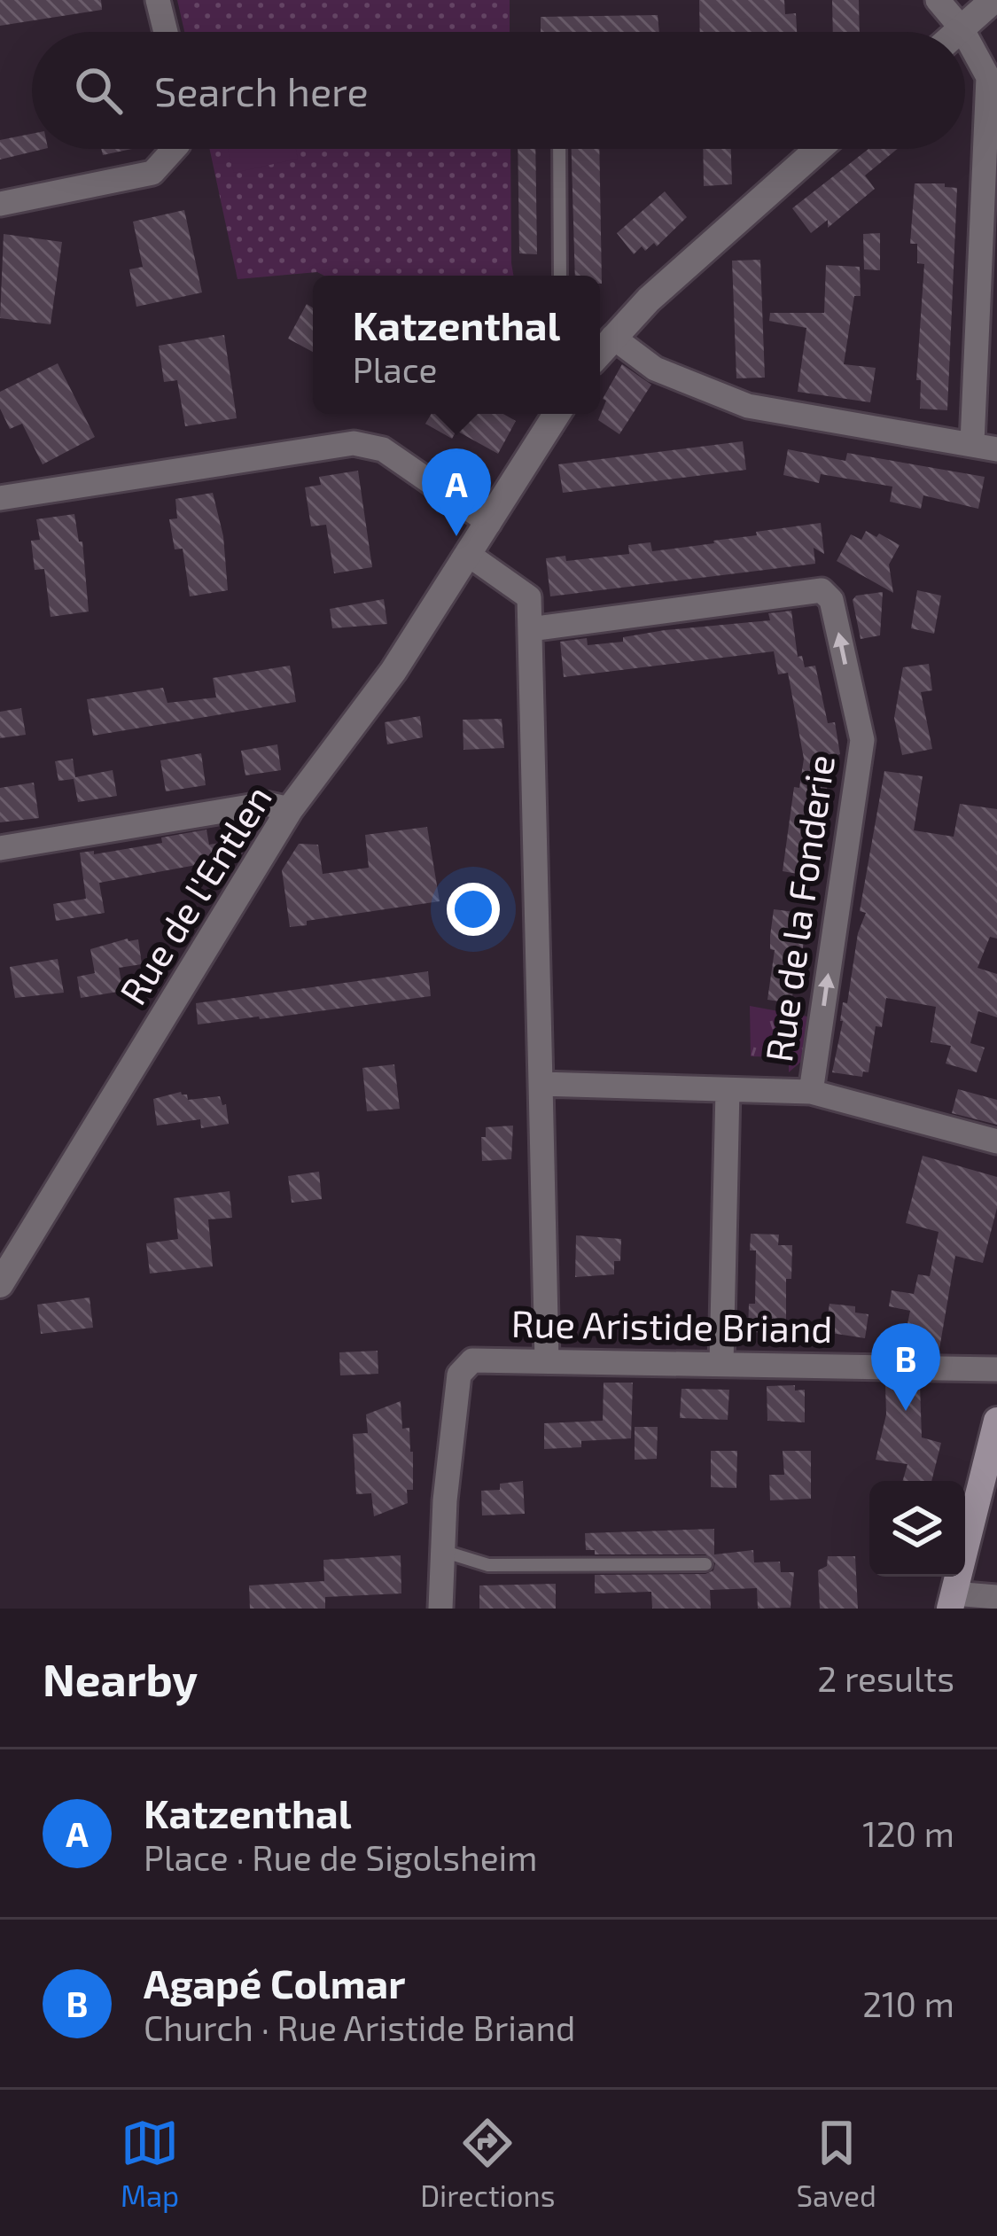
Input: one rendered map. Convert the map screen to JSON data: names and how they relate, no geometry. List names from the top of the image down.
{
  "streets": {
    "street": ["Rue de l'Entlen", "Rue de la Fonderie", "Rue Aristide Briand"]
  },
  "page": {
    "search": "Search here",
    "popup": ["Katzenthal", "Place"],
    "pins": ["A", "B"],
    "heading": ["Nearby", "2 results"],
    "list": [
      {
        "mark": "A",
        "name": "Katzenthal",
        "note": "Place · Rue de Sigolsheim",
        "value": "120 m"
      },
      {
        "mark": "B",
        "name": "Agapé Colmar",
        "note": "Church · Rue Aristide Briand",
        "value": "210 m"
      }
    ],
    "nav": ["Map", "Directions", "Saved"]
  }
}
